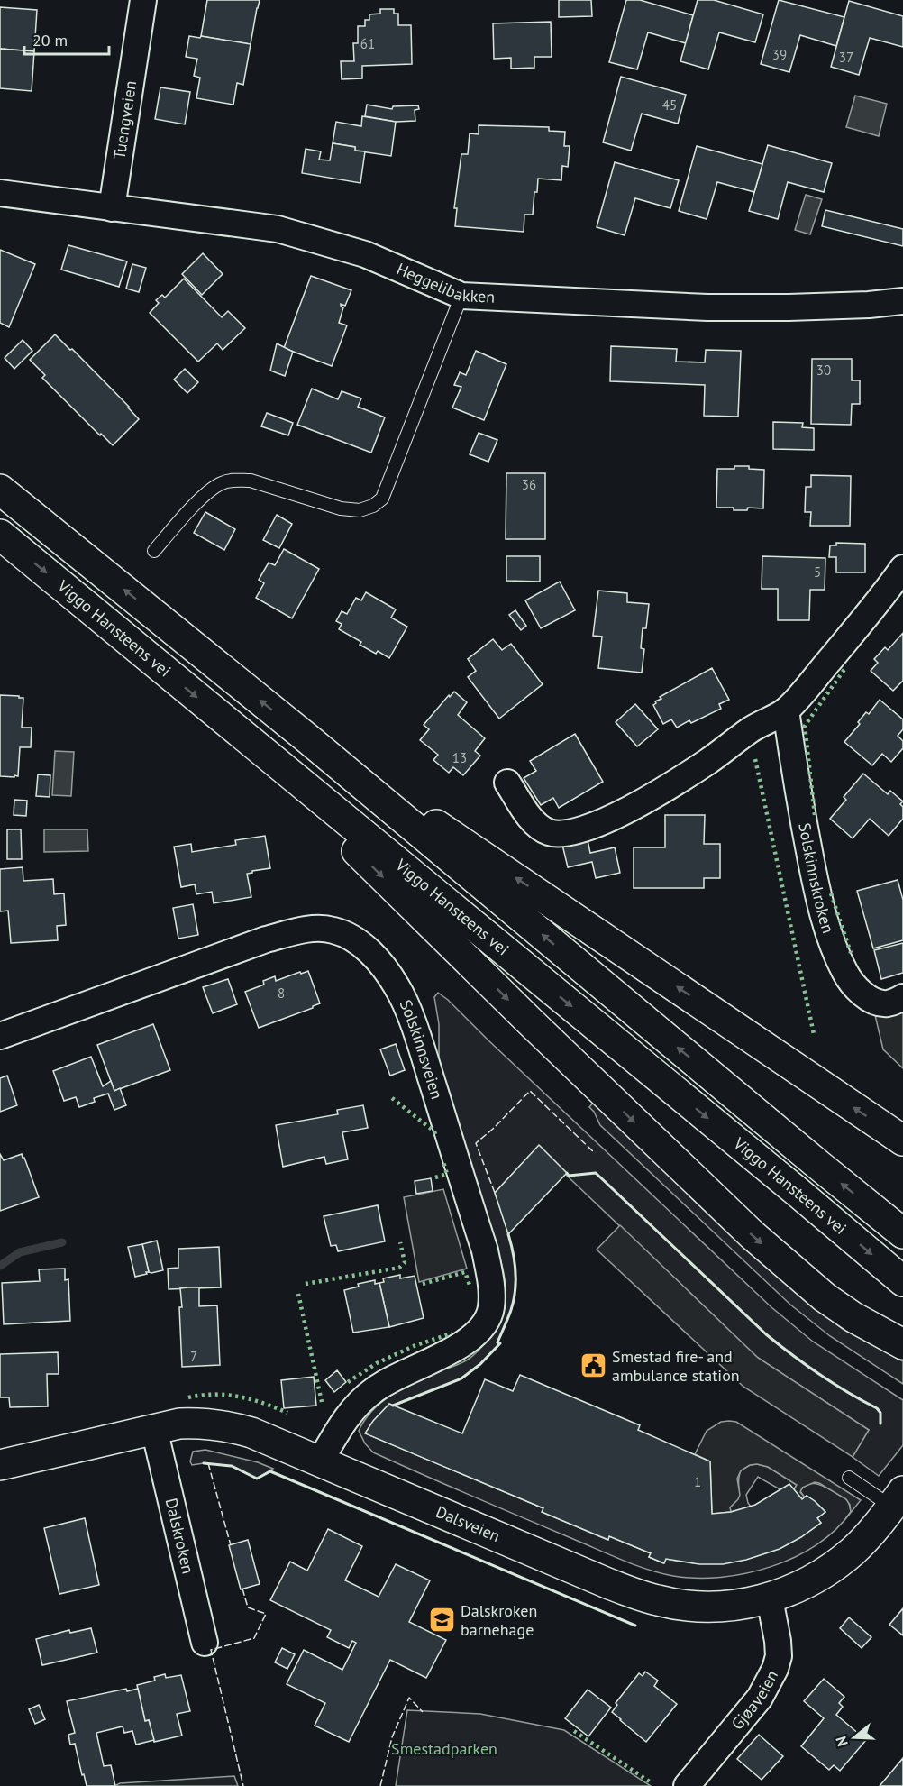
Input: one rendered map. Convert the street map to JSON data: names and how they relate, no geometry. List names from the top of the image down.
{
  "streets": {
    "main road": ["Viggo Hansteens vei", "Dalsveien"],
    "street": [
      "Tuengveien",
      "Heggelibakken",
      "Solskinnskroken",
      "Solskinnsveien",
      "Dalskroken",
      "Gjøaveien"
    ]
  },
  "crossings": [
    ["Tuengveien", "Heggelibakken"],
    ["Solskinnsveien", "Dalsveien"],
    ["Dalsveien", "Dalskroken"],
    ["Dalsveien", "Gjøaveien"]
  ],
  "parks": ["Smestadparken"],
  "places": {
    "public building": ["Smestad fire- and ambulance station"],
    "school or university": ["Dalskroken barnehage"]
  },
  "house_numbers": [
    "61",
    "39",
    "37",
    "45",
    "30",
    "36",
    "5",
    "13",
    "8",
    "7",
    "1"
  ],
  "scale_bar": "20 m",
  "north": "left"
}
